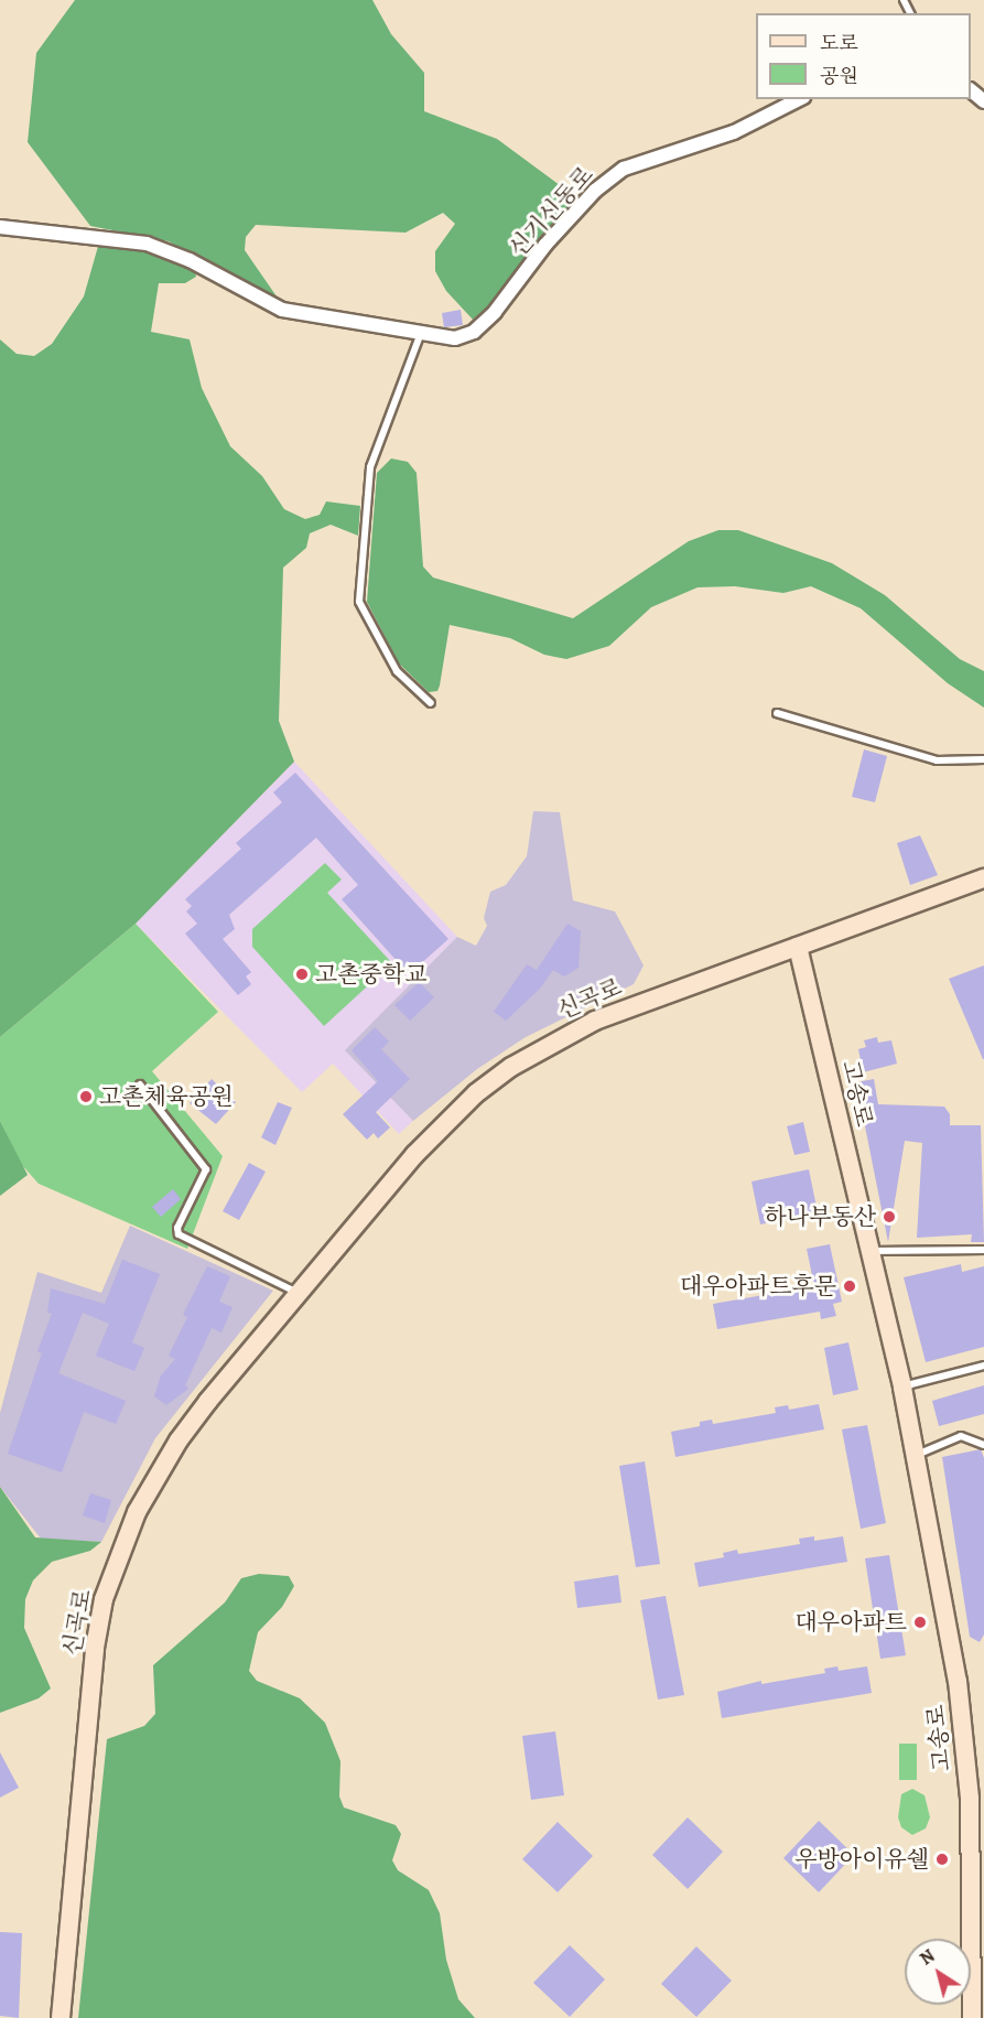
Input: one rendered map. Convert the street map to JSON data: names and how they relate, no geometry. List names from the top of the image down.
{
  "streets": {
    "street": ["신기신동로", "신곡로", "고송로"]
  },
  "crossings": [
    ["신곡로", "고송로"]
  ],
  "places": [
    "고촌중학교",
    "고촌체육공원",
    "하나부동산",
    "대우아파트후문",
    "대우아파트",
    "우방아이유쉘"
  ],
  "legend": ["도로", "공원"],
  "north": "top left"
}
